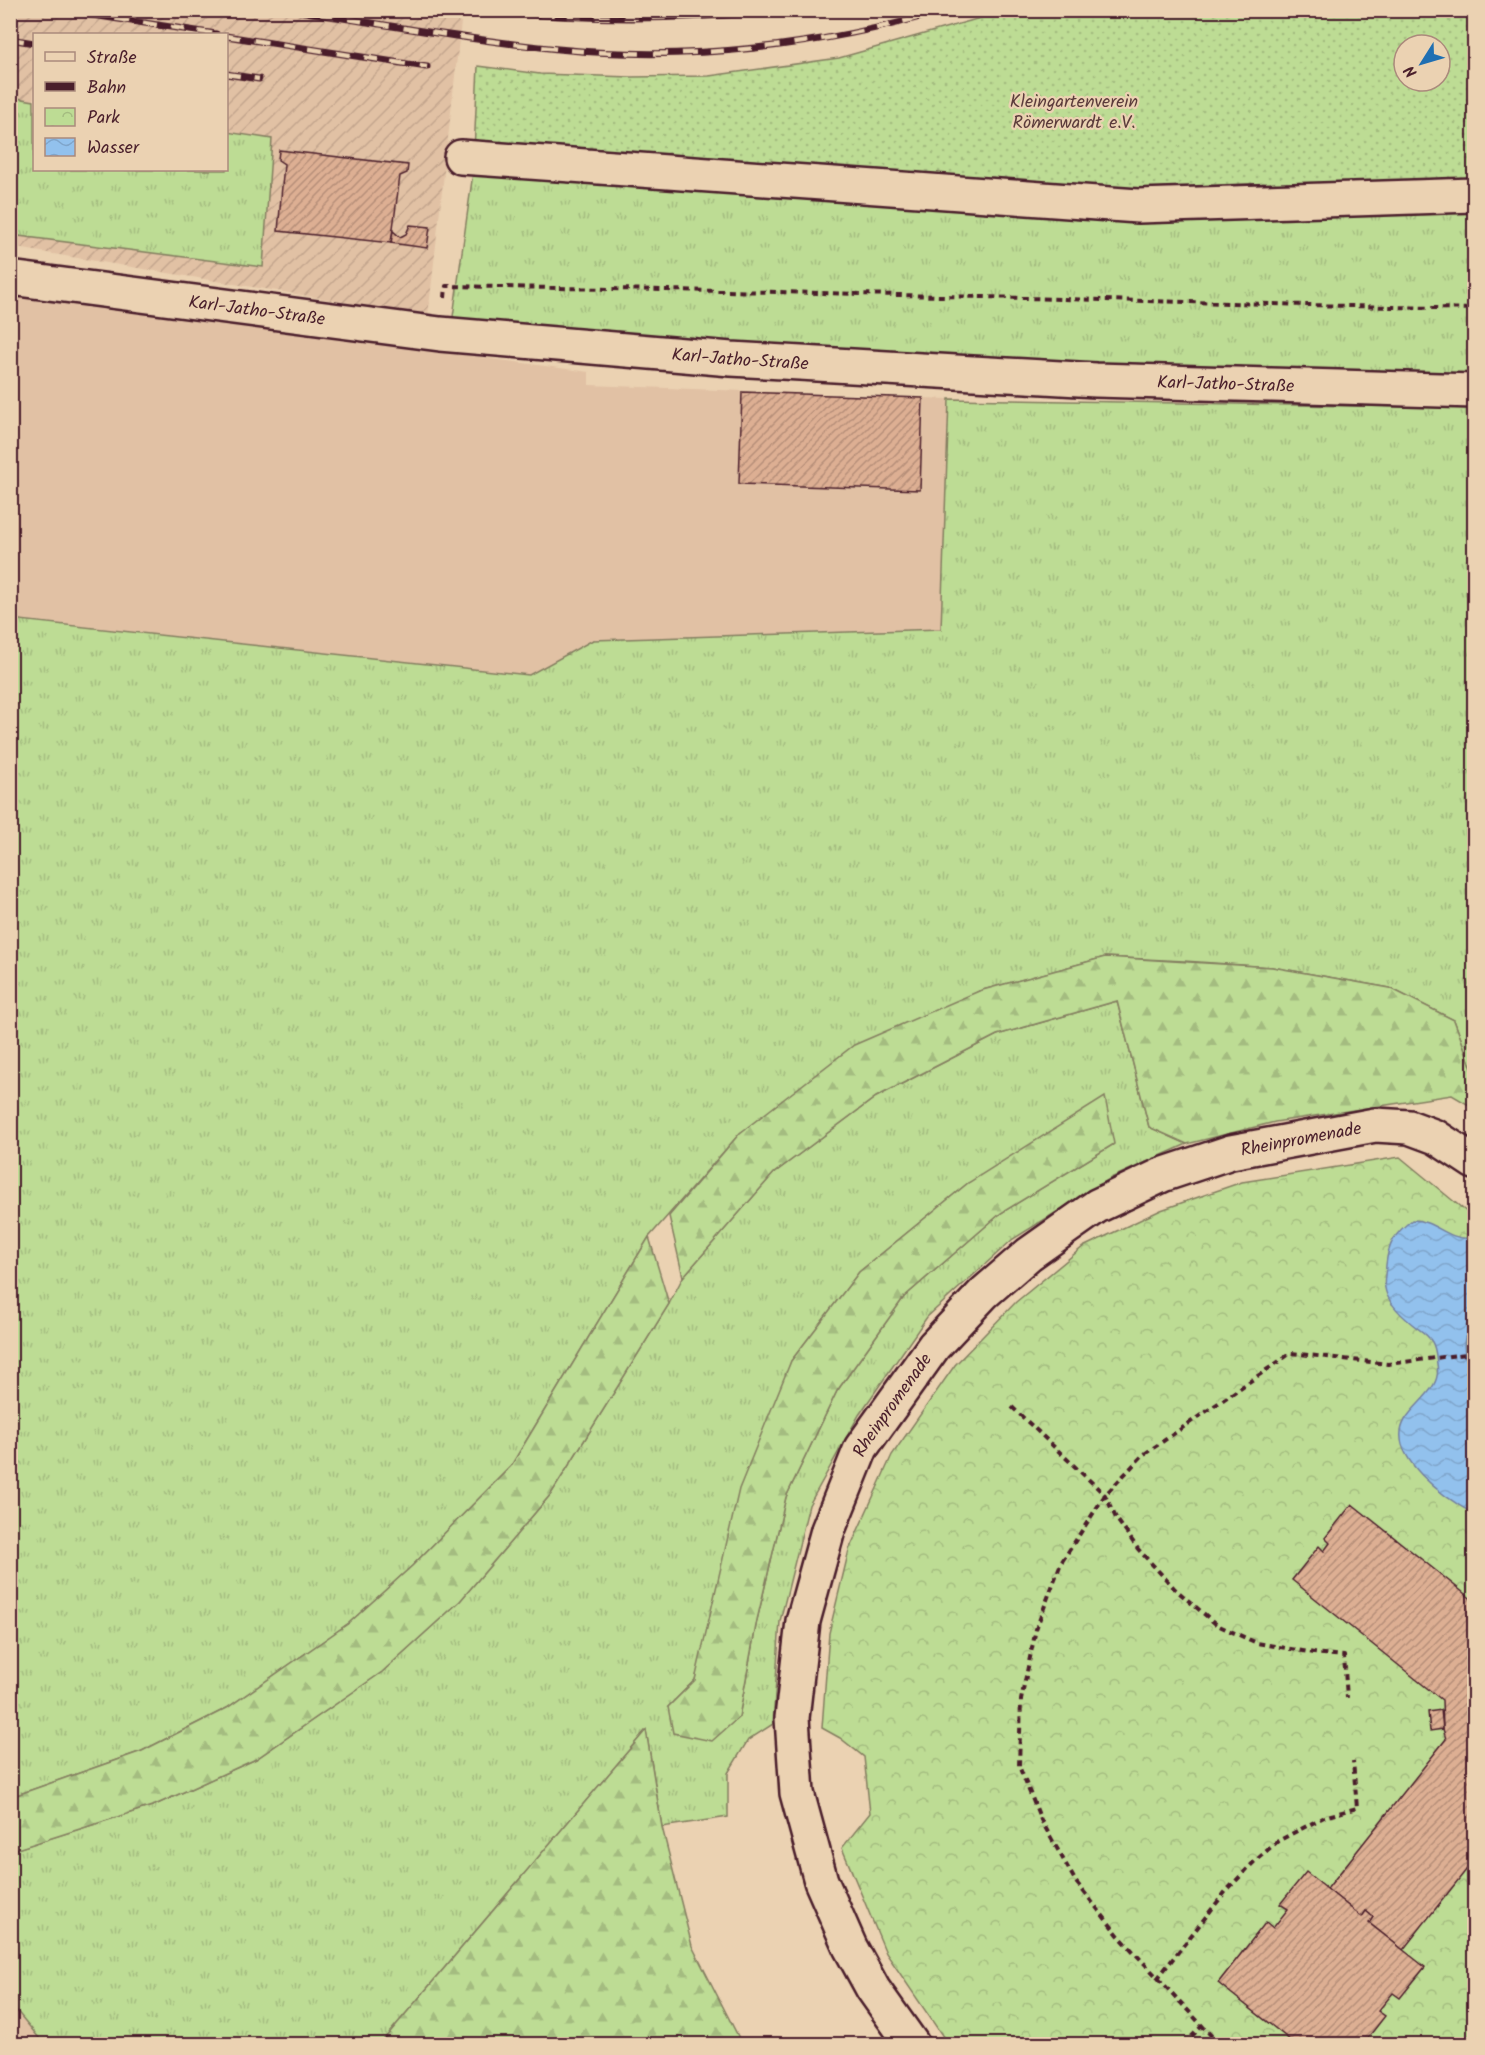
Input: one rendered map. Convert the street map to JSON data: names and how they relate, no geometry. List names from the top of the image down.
{
  "streets": {
    "street": ["Karl-Jatho-Straße", "Rheinpromenade"]
  },
  "parks": ["Kleingartenverein Römerwardt e.V."],
  "legend": [
    "Straße",
    "Bahn",
    "Park",
    "Wasser"
  ],
  "north": "bottom left"
}
